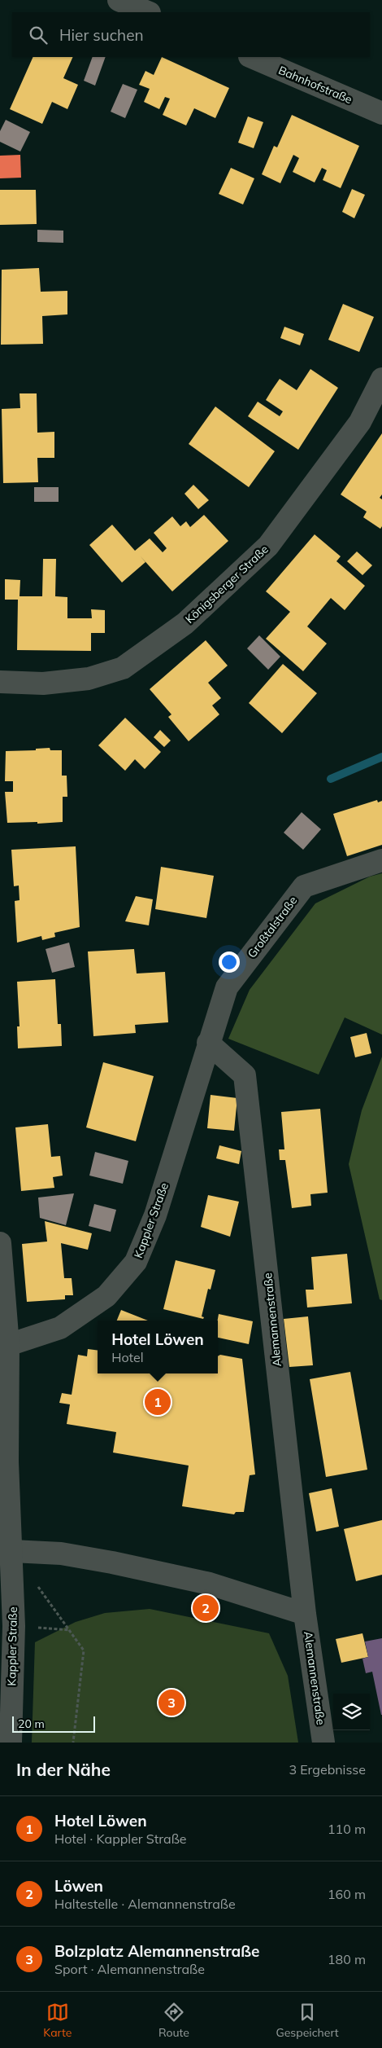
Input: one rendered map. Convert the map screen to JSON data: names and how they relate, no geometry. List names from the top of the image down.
{
  "streets": {
    "street": [
      "Bahnhofstraße",
      "Königsberger Straße",
      "Großtalstraße",
      "Kappler Straße",
      "Alemannenstraße"
    ]
  },
  "crossings": [
    ["Großtalstraße", "Kappler Straße"],
    ["Großtalstraße", "Alemannenstraße"],
    ["Kappler Straße", "Alemannenstraße"]
  ],
  "scale_bar": "20 m",
  "page": {
    "search": "Hier suchen",
    "popup": ["Hotel Löwen", "Hotel"],
    "pins": ["1", "2", "3"],
    "scale": "20 m",
    "heading": ["In der Nähe", "3 Ergebnisse"],
    "list": [
      {
        "mark": "1",
        "name": "Hotel Löwen",
        "note": "Hotel · Kappler Straße",
        "value": "110 m"
      },
      {
        "mark": "2",
        "name": "Löwen",
        "note": "Haltestelle · Alemannenstraße",
        "value": "160 m"
      },
      {
        "mark": "3",
        "name": "Bolzplatz Alemannenstraße",
        "note": "Sport · Alemannenstraße",
        "value": "180 m"
      }
    ],
    "nav": ["Karte", "Route", "Gespeichert"]
  }
}
